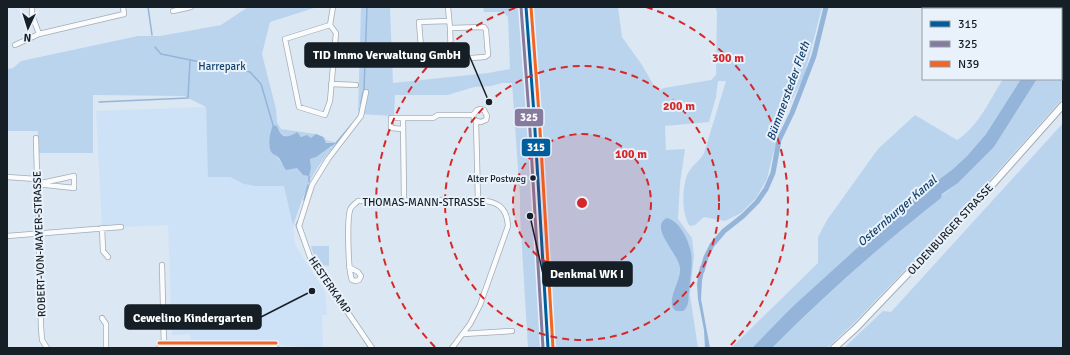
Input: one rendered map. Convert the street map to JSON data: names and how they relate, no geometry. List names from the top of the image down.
{
  "streets": {
    "street": [
      "THOMAS-MANN-STRASSE",
      "OLDENBURGER STRASSE",
      "ROBERT-VON-MAYER-STRASSE",
      "HESTERKAMP"
    ]
  },
  "water": ["Bümmersteder Fleth", "Osternburger Kanal"],
  "parks": ["Harrepark"],
  "places": [
    "TID Immo Verwaltung GmbH",
    "Alter Postweg",
    "Denkmal WK I",
    "Cewelino Kindergarten"
  ],
  "lines": ["transit line 315", "transit line 325", "transit line N39"],
  "legend": ["315", "325", "N39"],
  "north": "bottom",
  "rings": ["300 m", "200 m", "100 m"]
}
